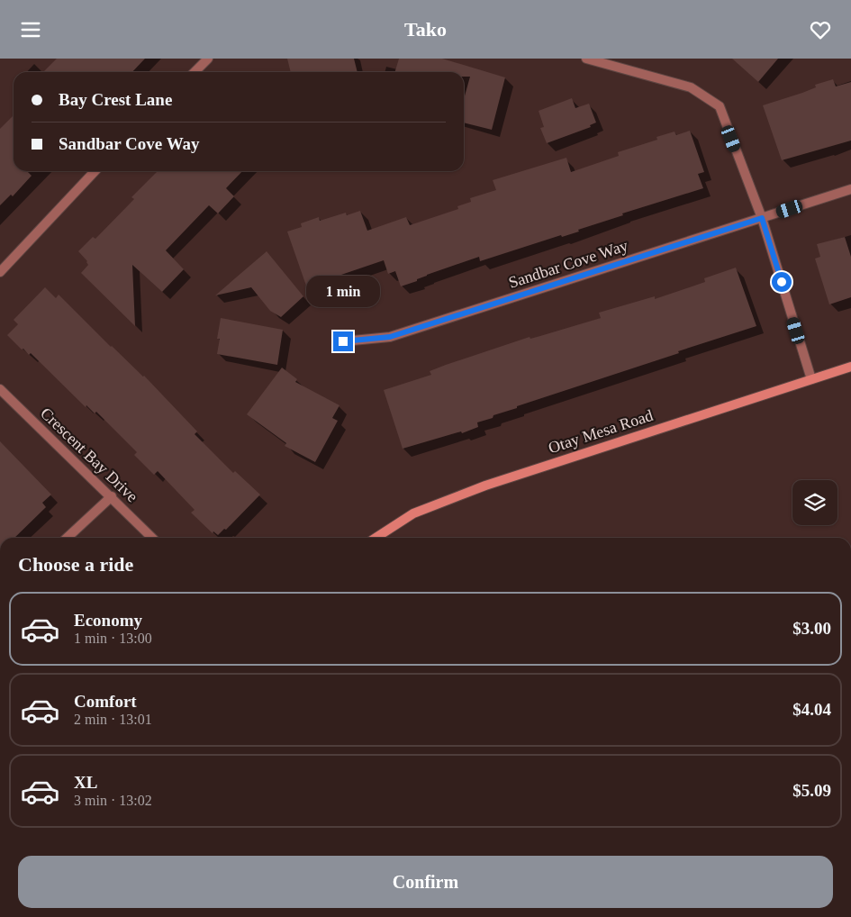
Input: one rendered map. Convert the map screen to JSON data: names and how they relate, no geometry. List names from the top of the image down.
{
  "streets": {
    "main road": ["Otay Mesa Road"],
    "street": ["Sandbar Cove Way", "Crescent Bay Drive"]
  },
  "page": {
    "header": "Tako",
    "banner": ["Bay Crest Lane", "Sandbar Cove Way"],
    "bubble": "1 min",
    "heading": "Choose a ride",
    "list": [
      {
        "name": "Economy",
        "note": "1 min · 13:00",
        "value": "$3.00"
      },
      {
        "name": "Comfort",
        "note": "2 min · 13:01",
        "value": "$4.04"
      },
      {
        "name": "XL",
        "note": "3 min · 13:02",
        "value": "$5.09"
      }
    ],
    "buttons": "Confirm"
  }
}
